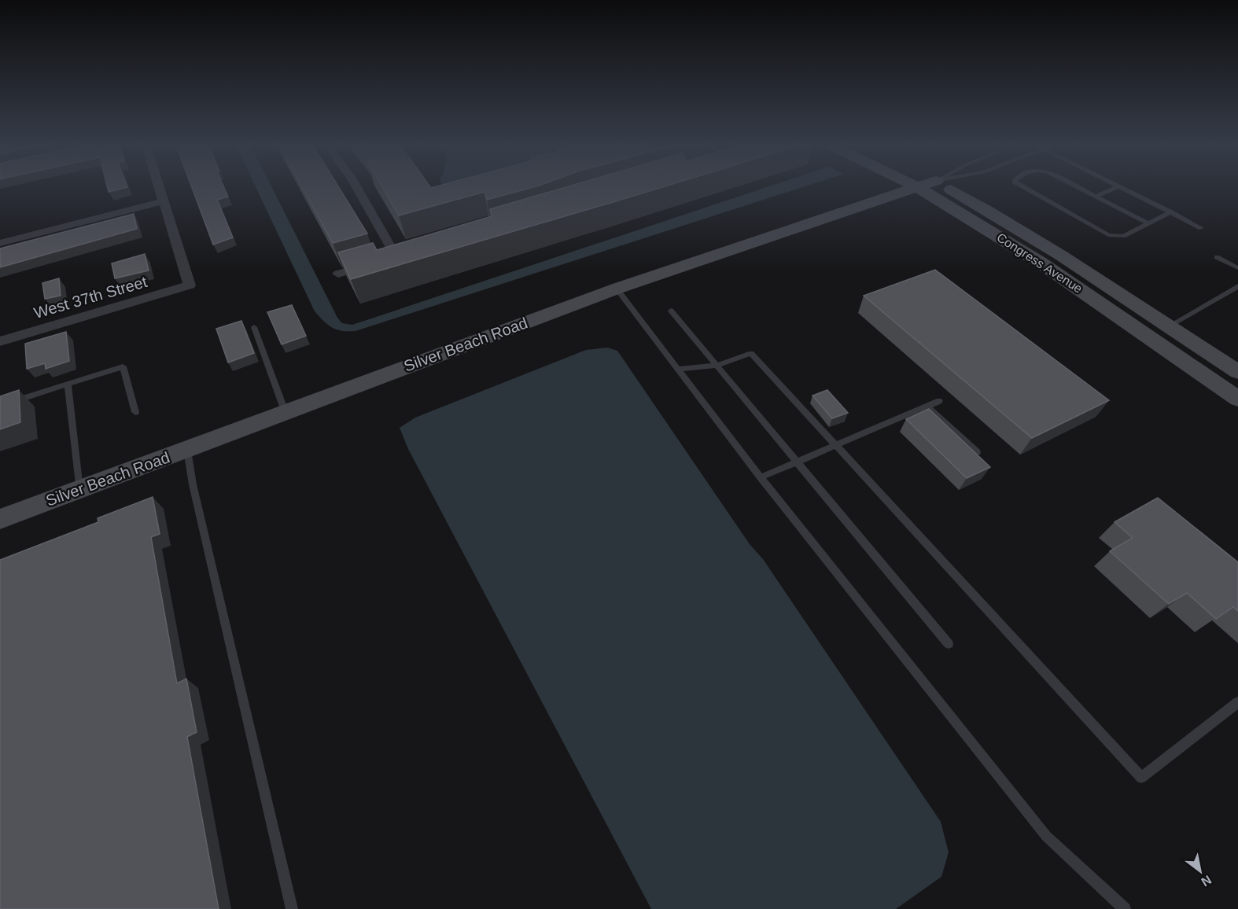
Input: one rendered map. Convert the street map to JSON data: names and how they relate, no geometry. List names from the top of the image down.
{
  "streets": {
    "street": ["Congress Avenue", "West 37th Street", "Silver Beach Road"]
  },
  "north": "bottom right"
}
